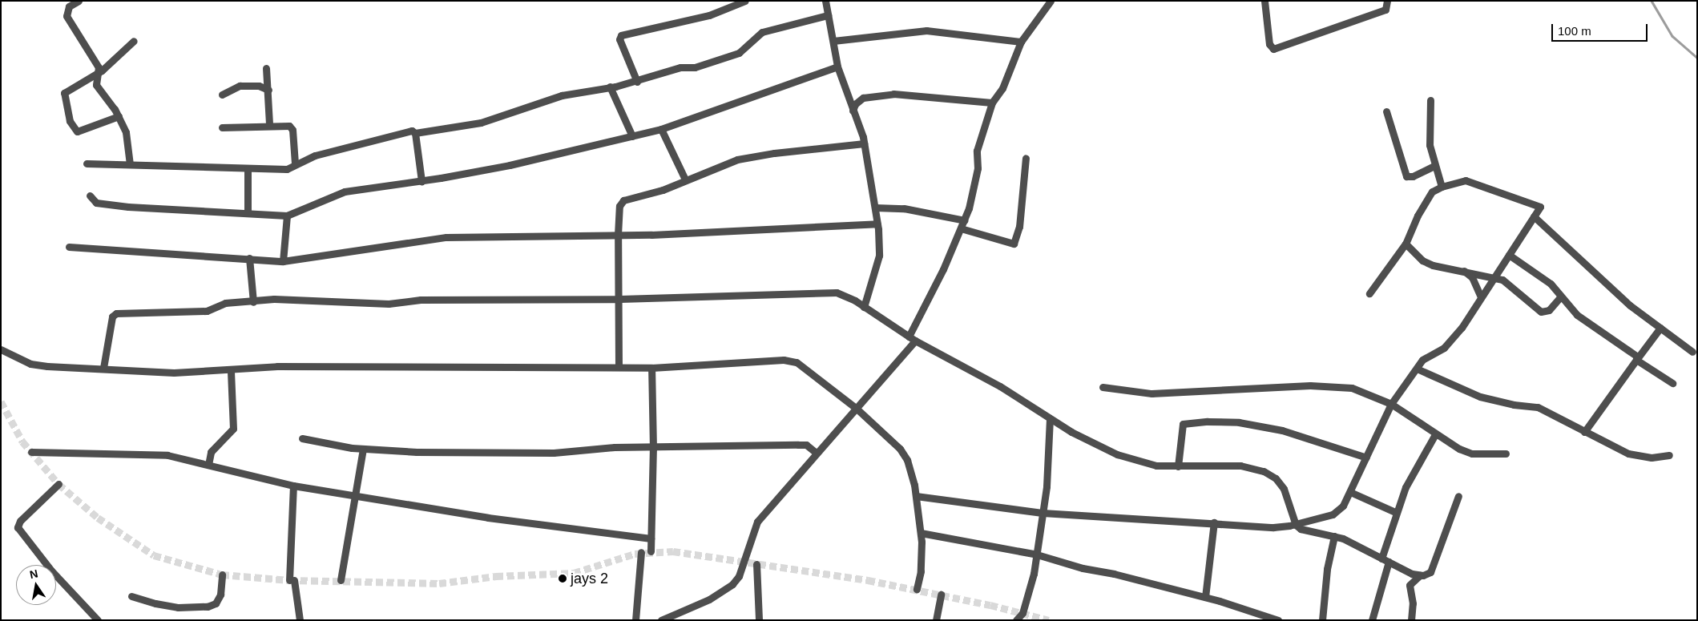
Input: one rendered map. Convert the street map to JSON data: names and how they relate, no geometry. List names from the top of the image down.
{
  "places": ["jays 2"],
  "scale_bar": "100 m",
  "north": "top"
}
